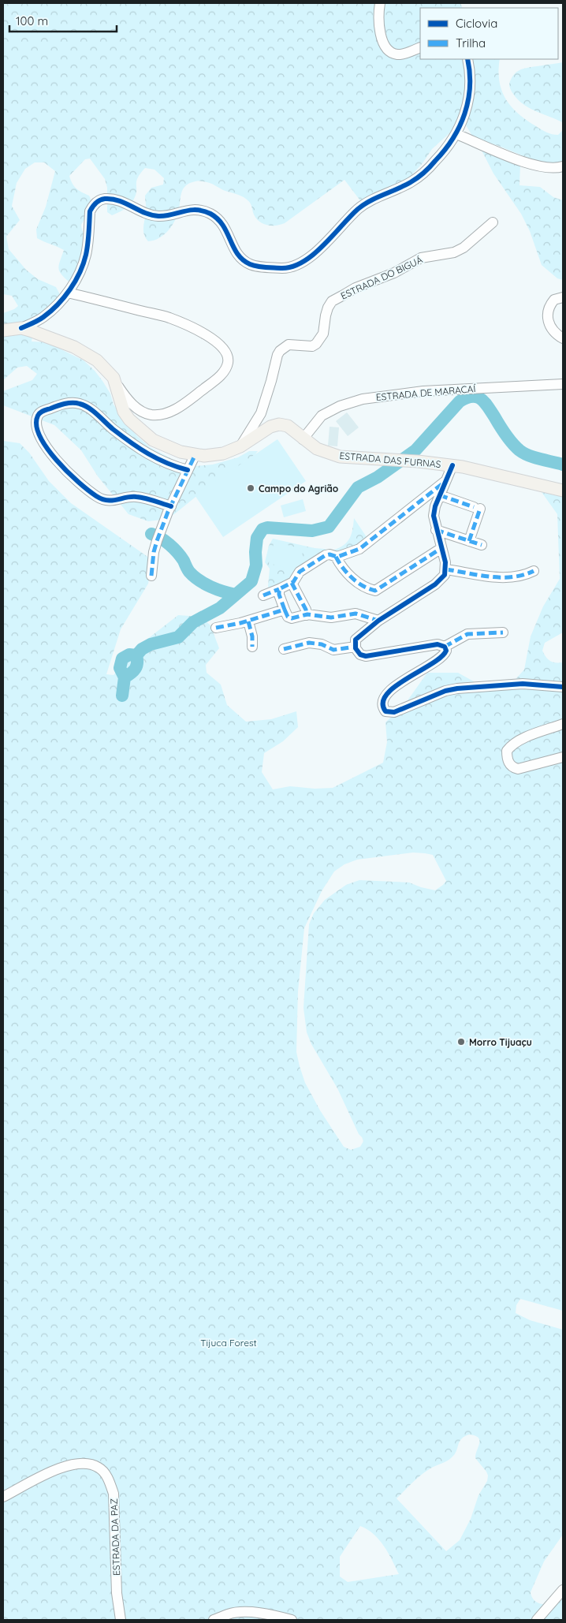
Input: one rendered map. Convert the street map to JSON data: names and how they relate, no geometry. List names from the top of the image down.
{
  "streets": {
    "main road": ["ESTRADA DAS FURNAS"],
    "street": ["ESTRADA DO BIGUÁ", "ESTRADA DE MARACAÍ", "ESTRADA DA PAZ"]
  },
  "crossings": [
    ["ESTRADA DO BIGUÁ", "ESTRADA DAS FURNAS"],
    ["ESTRADA DE MARACAÍ", "ESTRADA DAS FURNAS"]
  ],
  "parks": ["Tijuca Forest"],
  "places": ["Campo do Agrião", "Morro Tijuaçu"],
  "legend": ["Ciclovia", "Trilha"],
  "scale_bar": "100 m"
}
